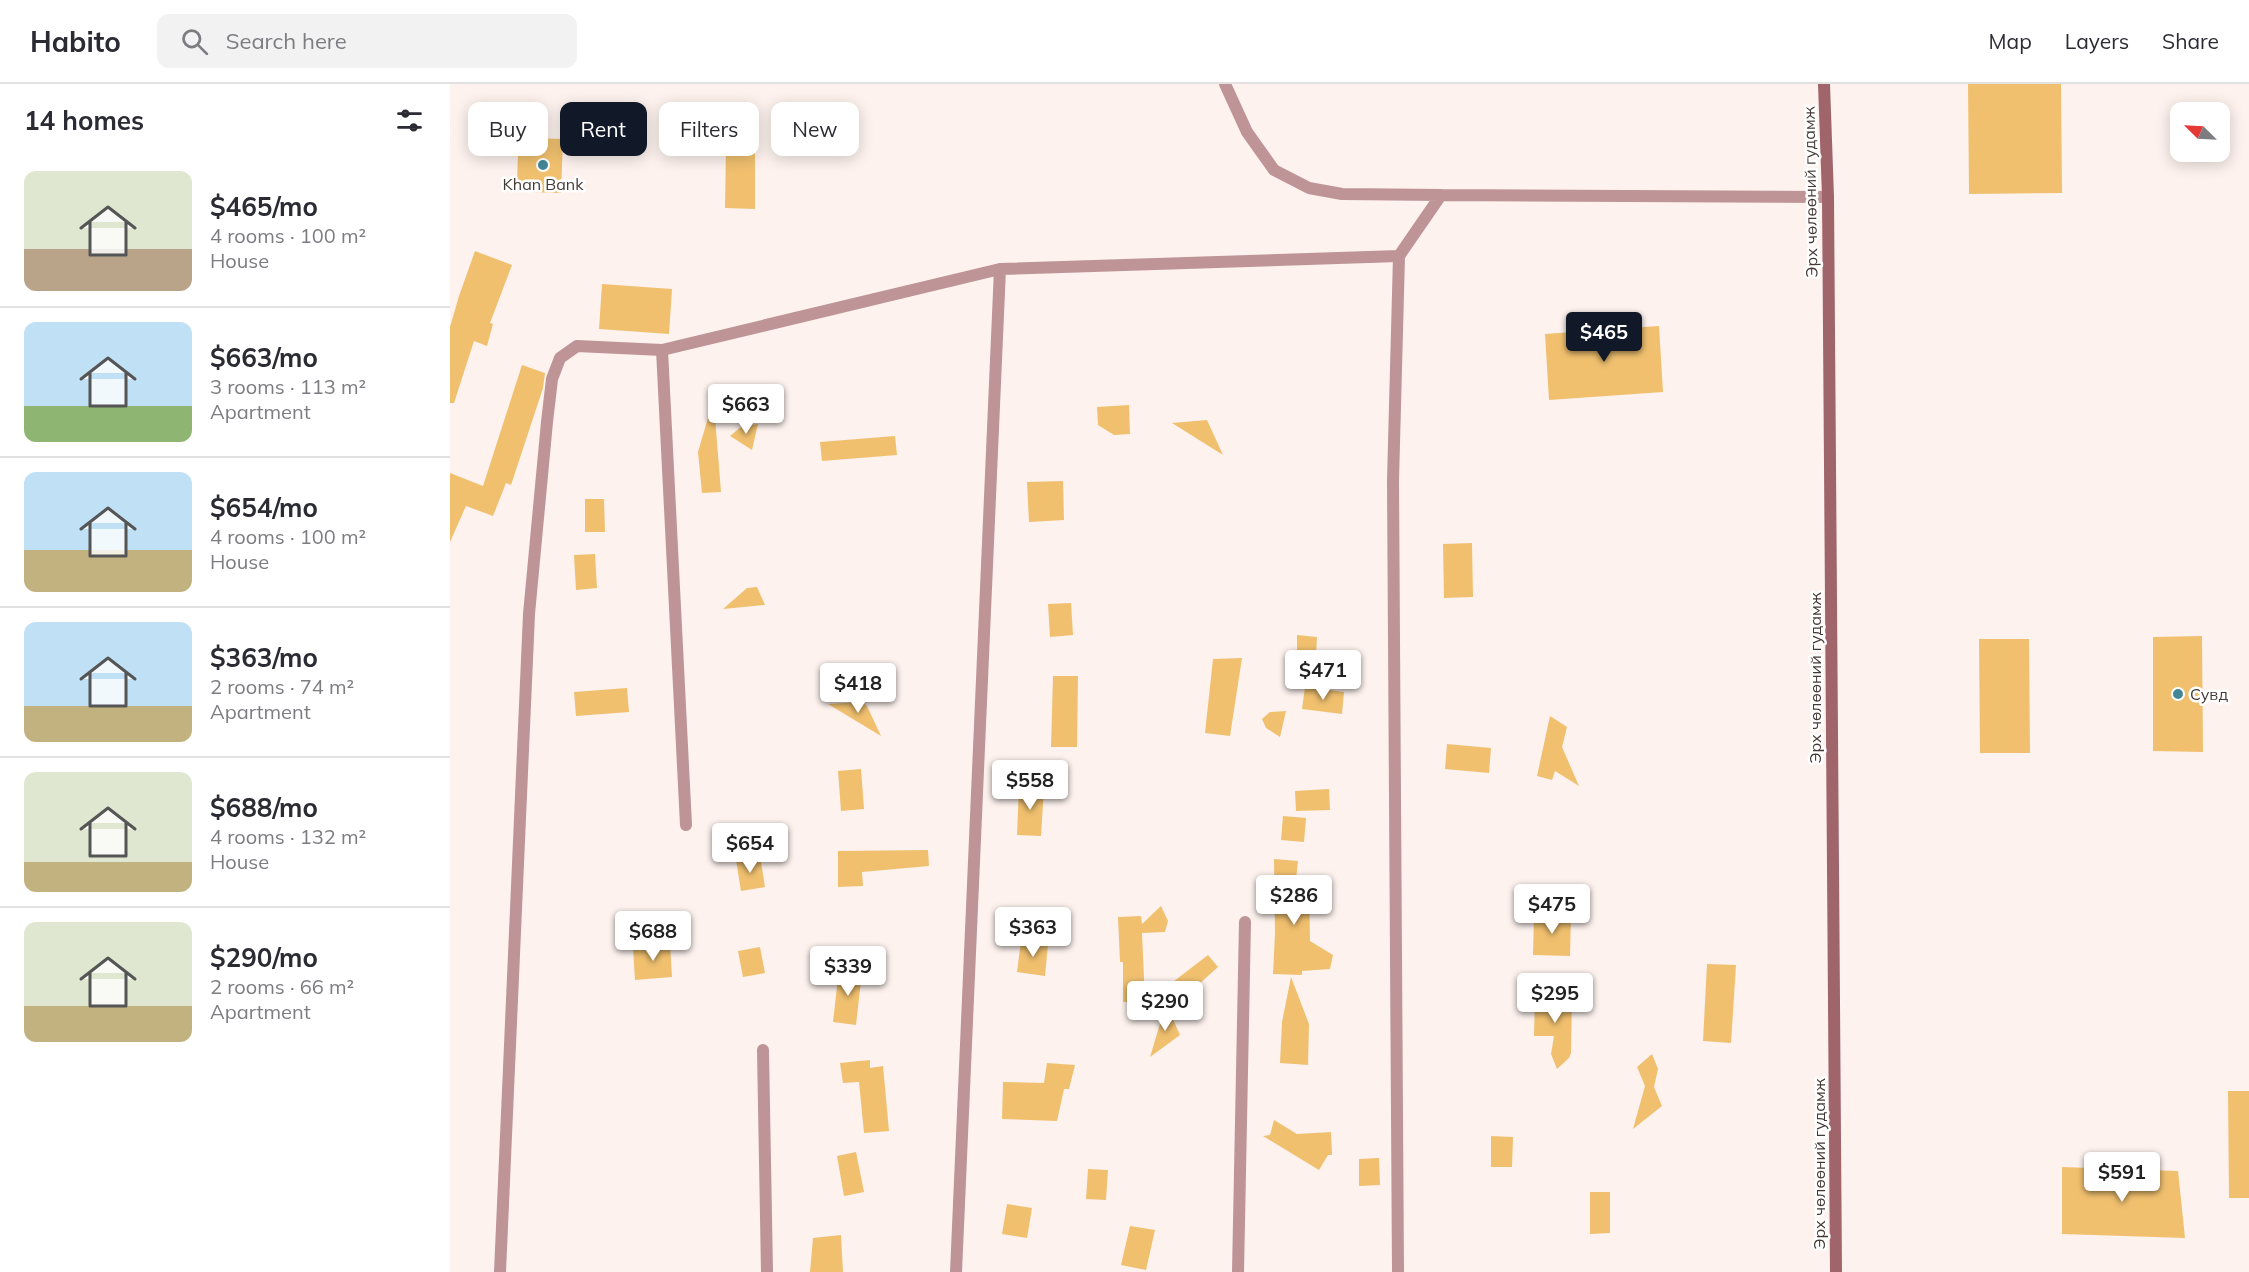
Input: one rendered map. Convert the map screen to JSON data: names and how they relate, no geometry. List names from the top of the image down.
{
  "streets": {
    "main road": ["Эрх чөлөөний гудамж"]
  },
  "places": ["Khan Bank", "Сувд"],
  "north": "top left",
  "page": {
    "header": "Habito",
    "search": "Search here",
    "nav": ["Map", "Layers", "Share"],
    "heading": "14 homes",
    "chip": [
      "Buy",
      "Rent",
      "Filters",
      "New"
    ],
    "list": [
      {
        "name": "$465/mo",
        "note": "4 rooms · 100 m² · House"
      },
      {
        "name": "$663/mo",
        "note": "3 rooms · 113 m² · Apartment"
      },
      {
        "name": "$654/mo",
        "note": "4 rooms · 100 m² · House"
      },
      {
        "name": "$363/mo",
        "note": "2 rooms · 74 m² · Apartment"
      },
      {
        "name": "$688/mo",
        "note": "4 rooms · 132 m² · House"
      },
      {
        "name": "$290/mo",
        "note": "2 rooms · 66 m² · Apartment"
      }
    ],
    "price": [
      "$465",
      "$663",
      "$471",
      "$418",
      "$558",
      "$654",
      "$286",
      "$475",
      "$363",
      "$688",
      "$339",
      "$295",
      "$290",
      "$591"
    ]
  }
}
